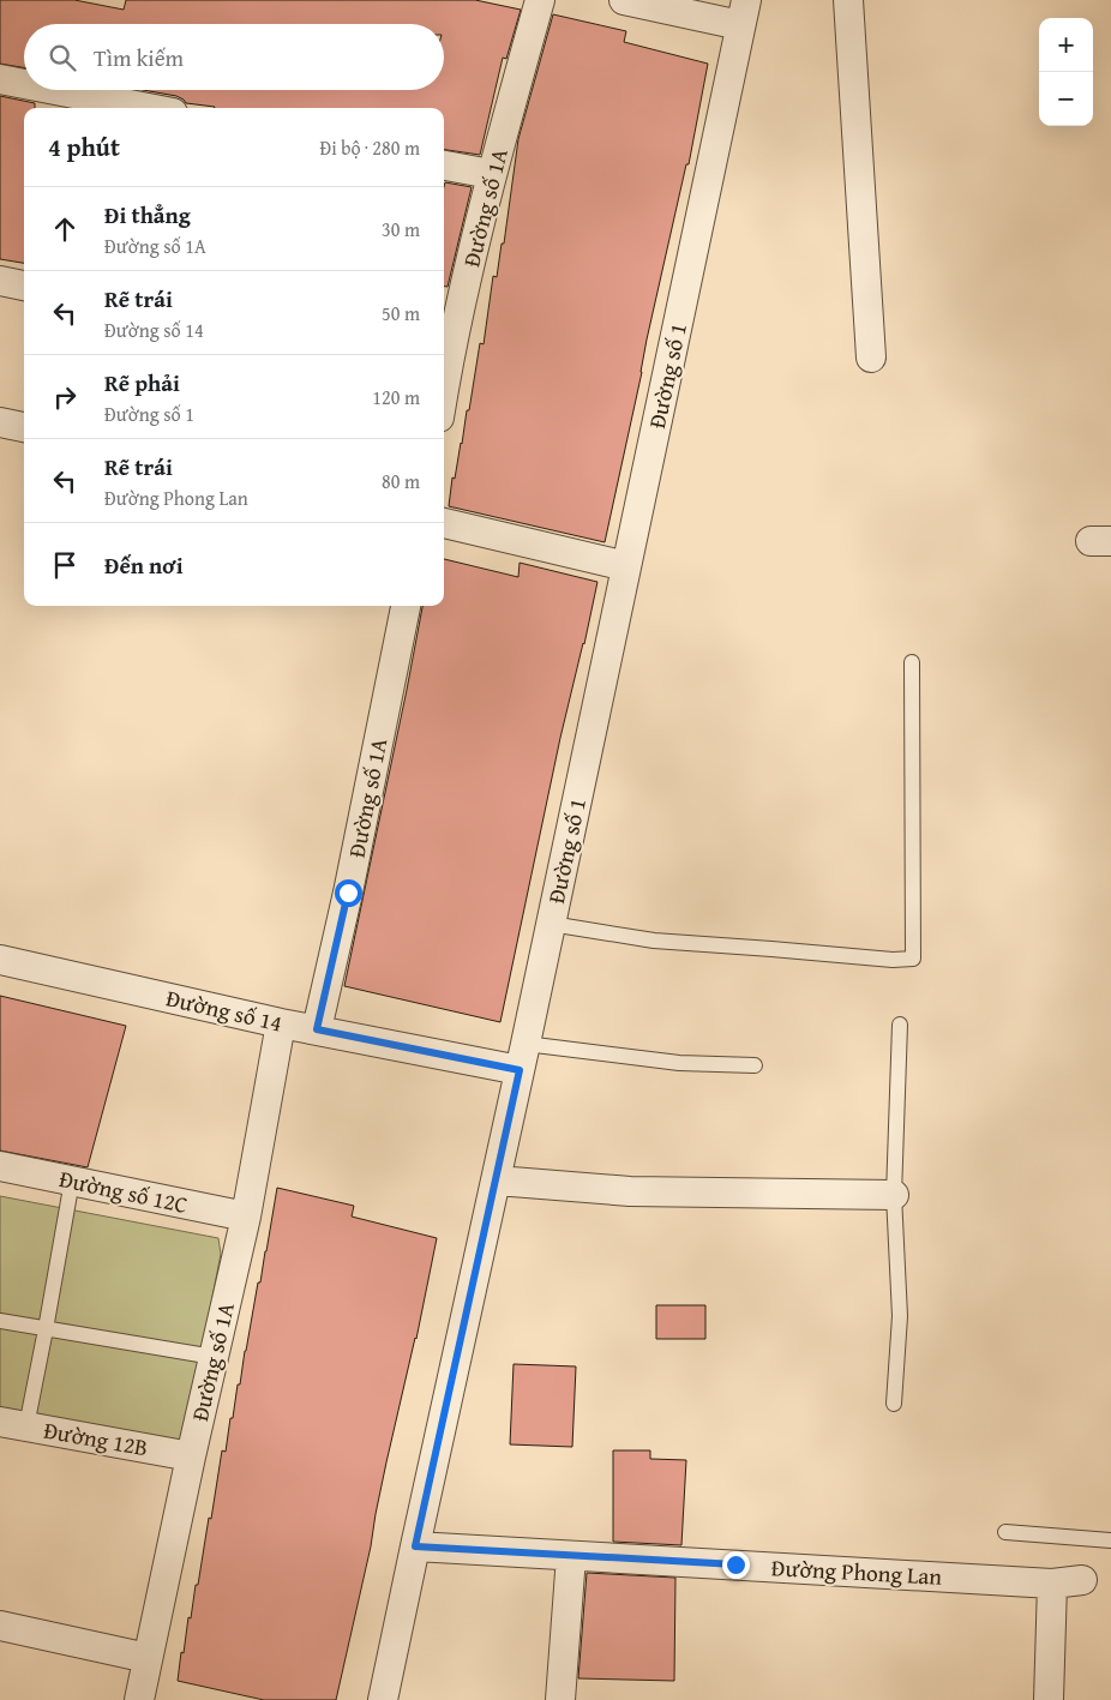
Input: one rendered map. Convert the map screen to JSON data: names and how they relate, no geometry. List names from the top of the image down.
{
  "streets": {
    "street": [
      "Đường số 1A",
      "Đường số 1",
      "Đường số 14",
      "Đường số 12C",
      "Đường 12B",
      "Đường Phong Lan"
    ]
  },
  "crossings": [
    ["Đường số 1A", "Đường số 14"],
    ["Đường số 1A", "Đường số 12C"],
    ["Đường số 1A", "Đường 12B"],
    ["Đường số 1", "Đường số 14"],
    ["Đường số 1", "Đường Phong Lan"]
  ],
  "page": {
    "map_buttons": ["+", "−"],
    "search": "Tìm kiếm",
    "heading": ["4 phút", "Đi bộ · 280 m"],
    "list": [
      ["Đi thẳng", "Đường số 1A", "30 m"],
      ["Rẽ trái", "Đường số 14", "50 m"],
      ["Rẽ phải", "Đường số 1", "120 m"],
      ["Rẽ trái", "Đường Phong Lan", "80 m"],
      "Đến nơi"
    ]
  }
}
